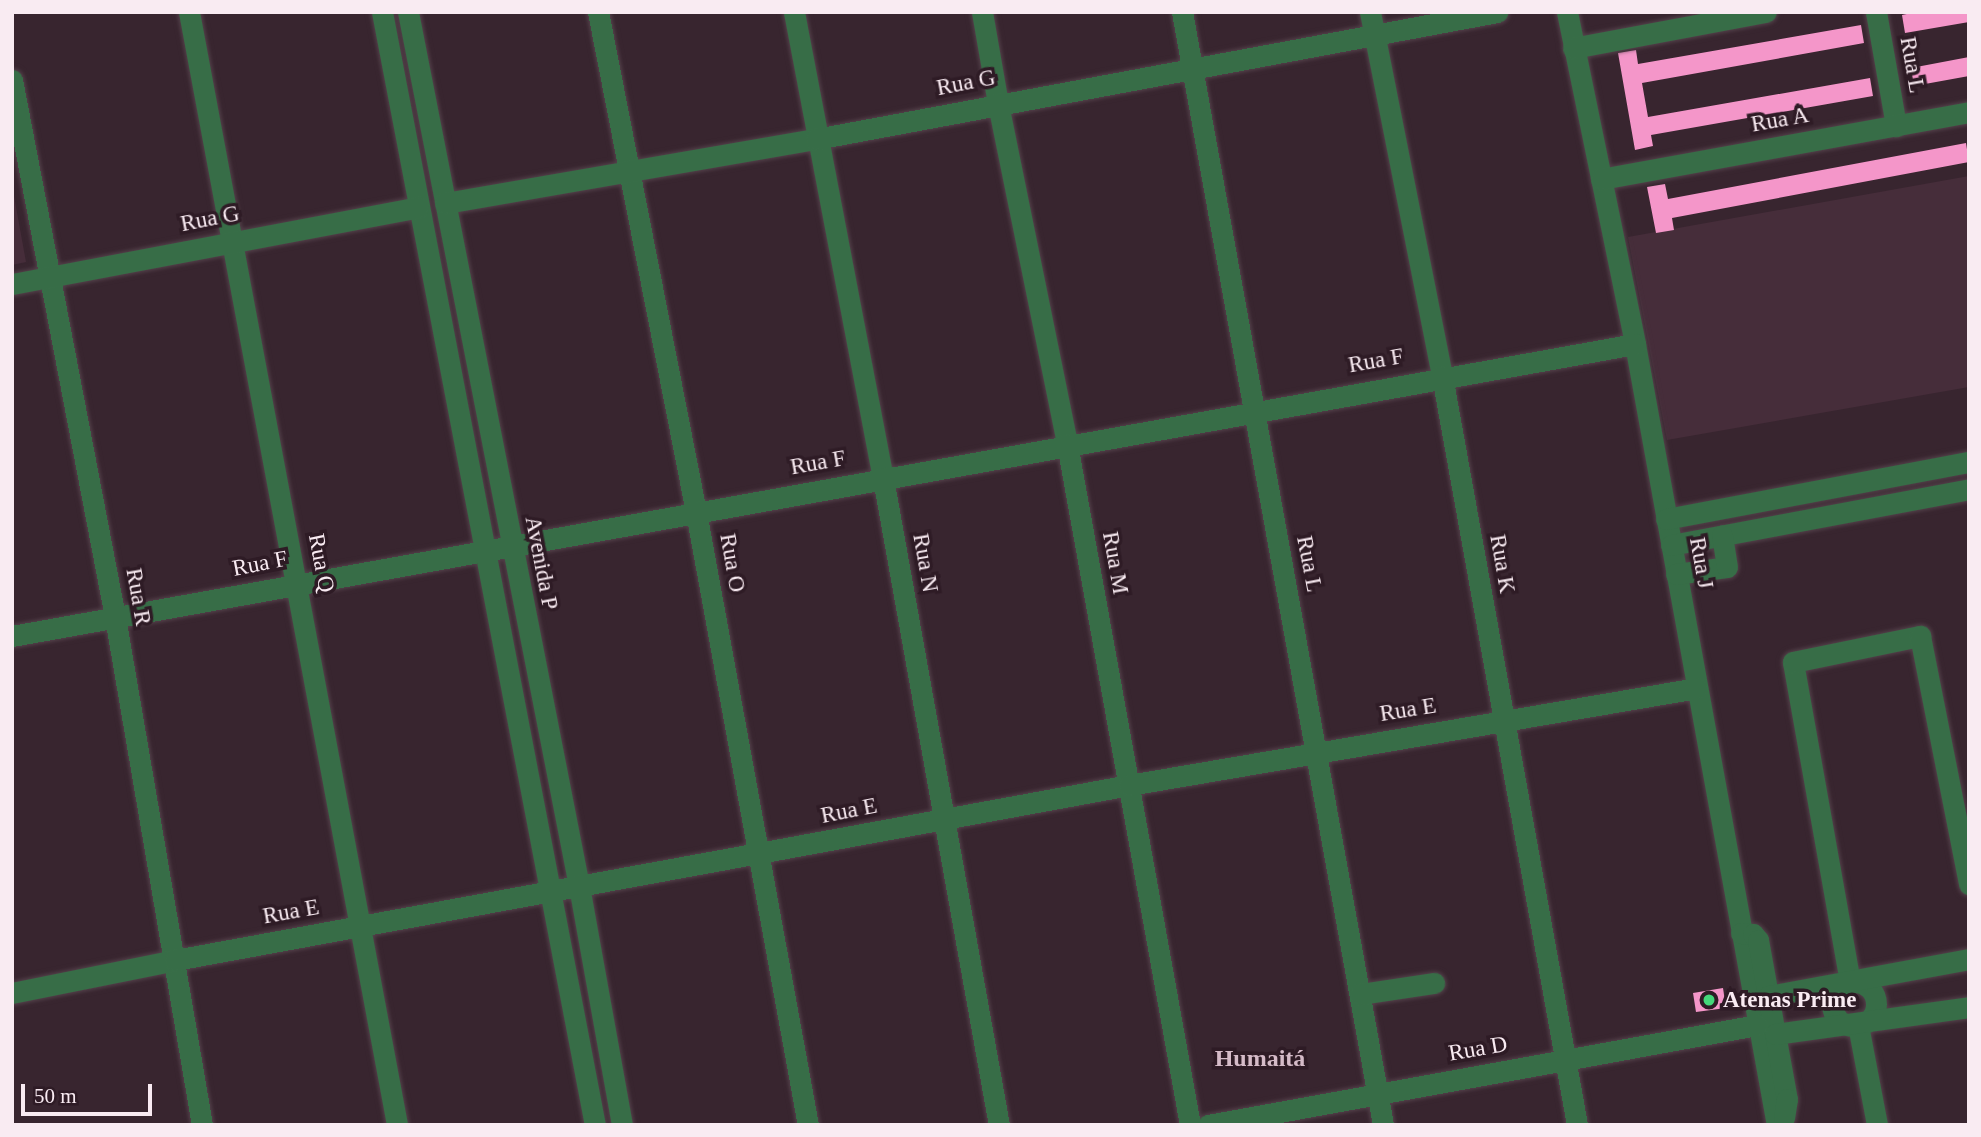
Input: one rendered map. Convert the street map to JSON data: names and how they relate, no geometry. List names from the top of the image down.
{
  "streets": {
    "street": [
      "Rua L",
      "Rua G",
      "Rua A",
      "Rua F",
      "Rua Q",
      "Avenida P",
      "Rua O",
      "Rua N",
      "Rua M",
      "Rua J",
      "Rua K",
      "Rua R",
      "Rua E",
      "Rua D"
    ]
  },
  "crossings": [
    ["Rua L", "Rua G"],
    ["Rua L", "Rua A"],
    ["Rua L", "Rua F"],
    ["Rua L", "Rua E"],
    ["Rua L", "Rua D"],
    ["Rua G", "Rua Q"],
    ["Rua G", "Avenida P"],
    ["Rua G", "Rua O"],
    ["Rua G", "Rua N"],
    ["Rua G", "Rua M"],
    ["Rua G", "Rua K"],
    ["Rua G", "Rua R"],
    ["Rua A", "Rua J"],
    ["Rua F", "Rua Q"],
    ["Rua F", "Avenida P"],
    ["Rua F", "Rua O"],
    ["Rua F", "Rua N"],
    ["Rua F", "Rua M"],
    ["Rua F", "Rua J"],
    ["Rua F", "Rua K"],
    ["Rua F", "Rua R"],
    ["Rua Q", "Rua E"],
    ["Avenida P", "Rua E"],
    ["Rua O", "Rua E"],
    ["Rua N", "Rua E"],
    ["Rua M", "Rua E"],
    ["Rua J", "Rua E"],
    ["Rua J", "Rua D"],
    ["Rua K", "Rua E"],
    ["Rua K", "Rua D"],
    ["Rua R", "Rua E"]
  ],
  "districts": ["Humaitá"],
  "places": ["Atenas Prime"],
  "scale_bar": "50 m"
}
